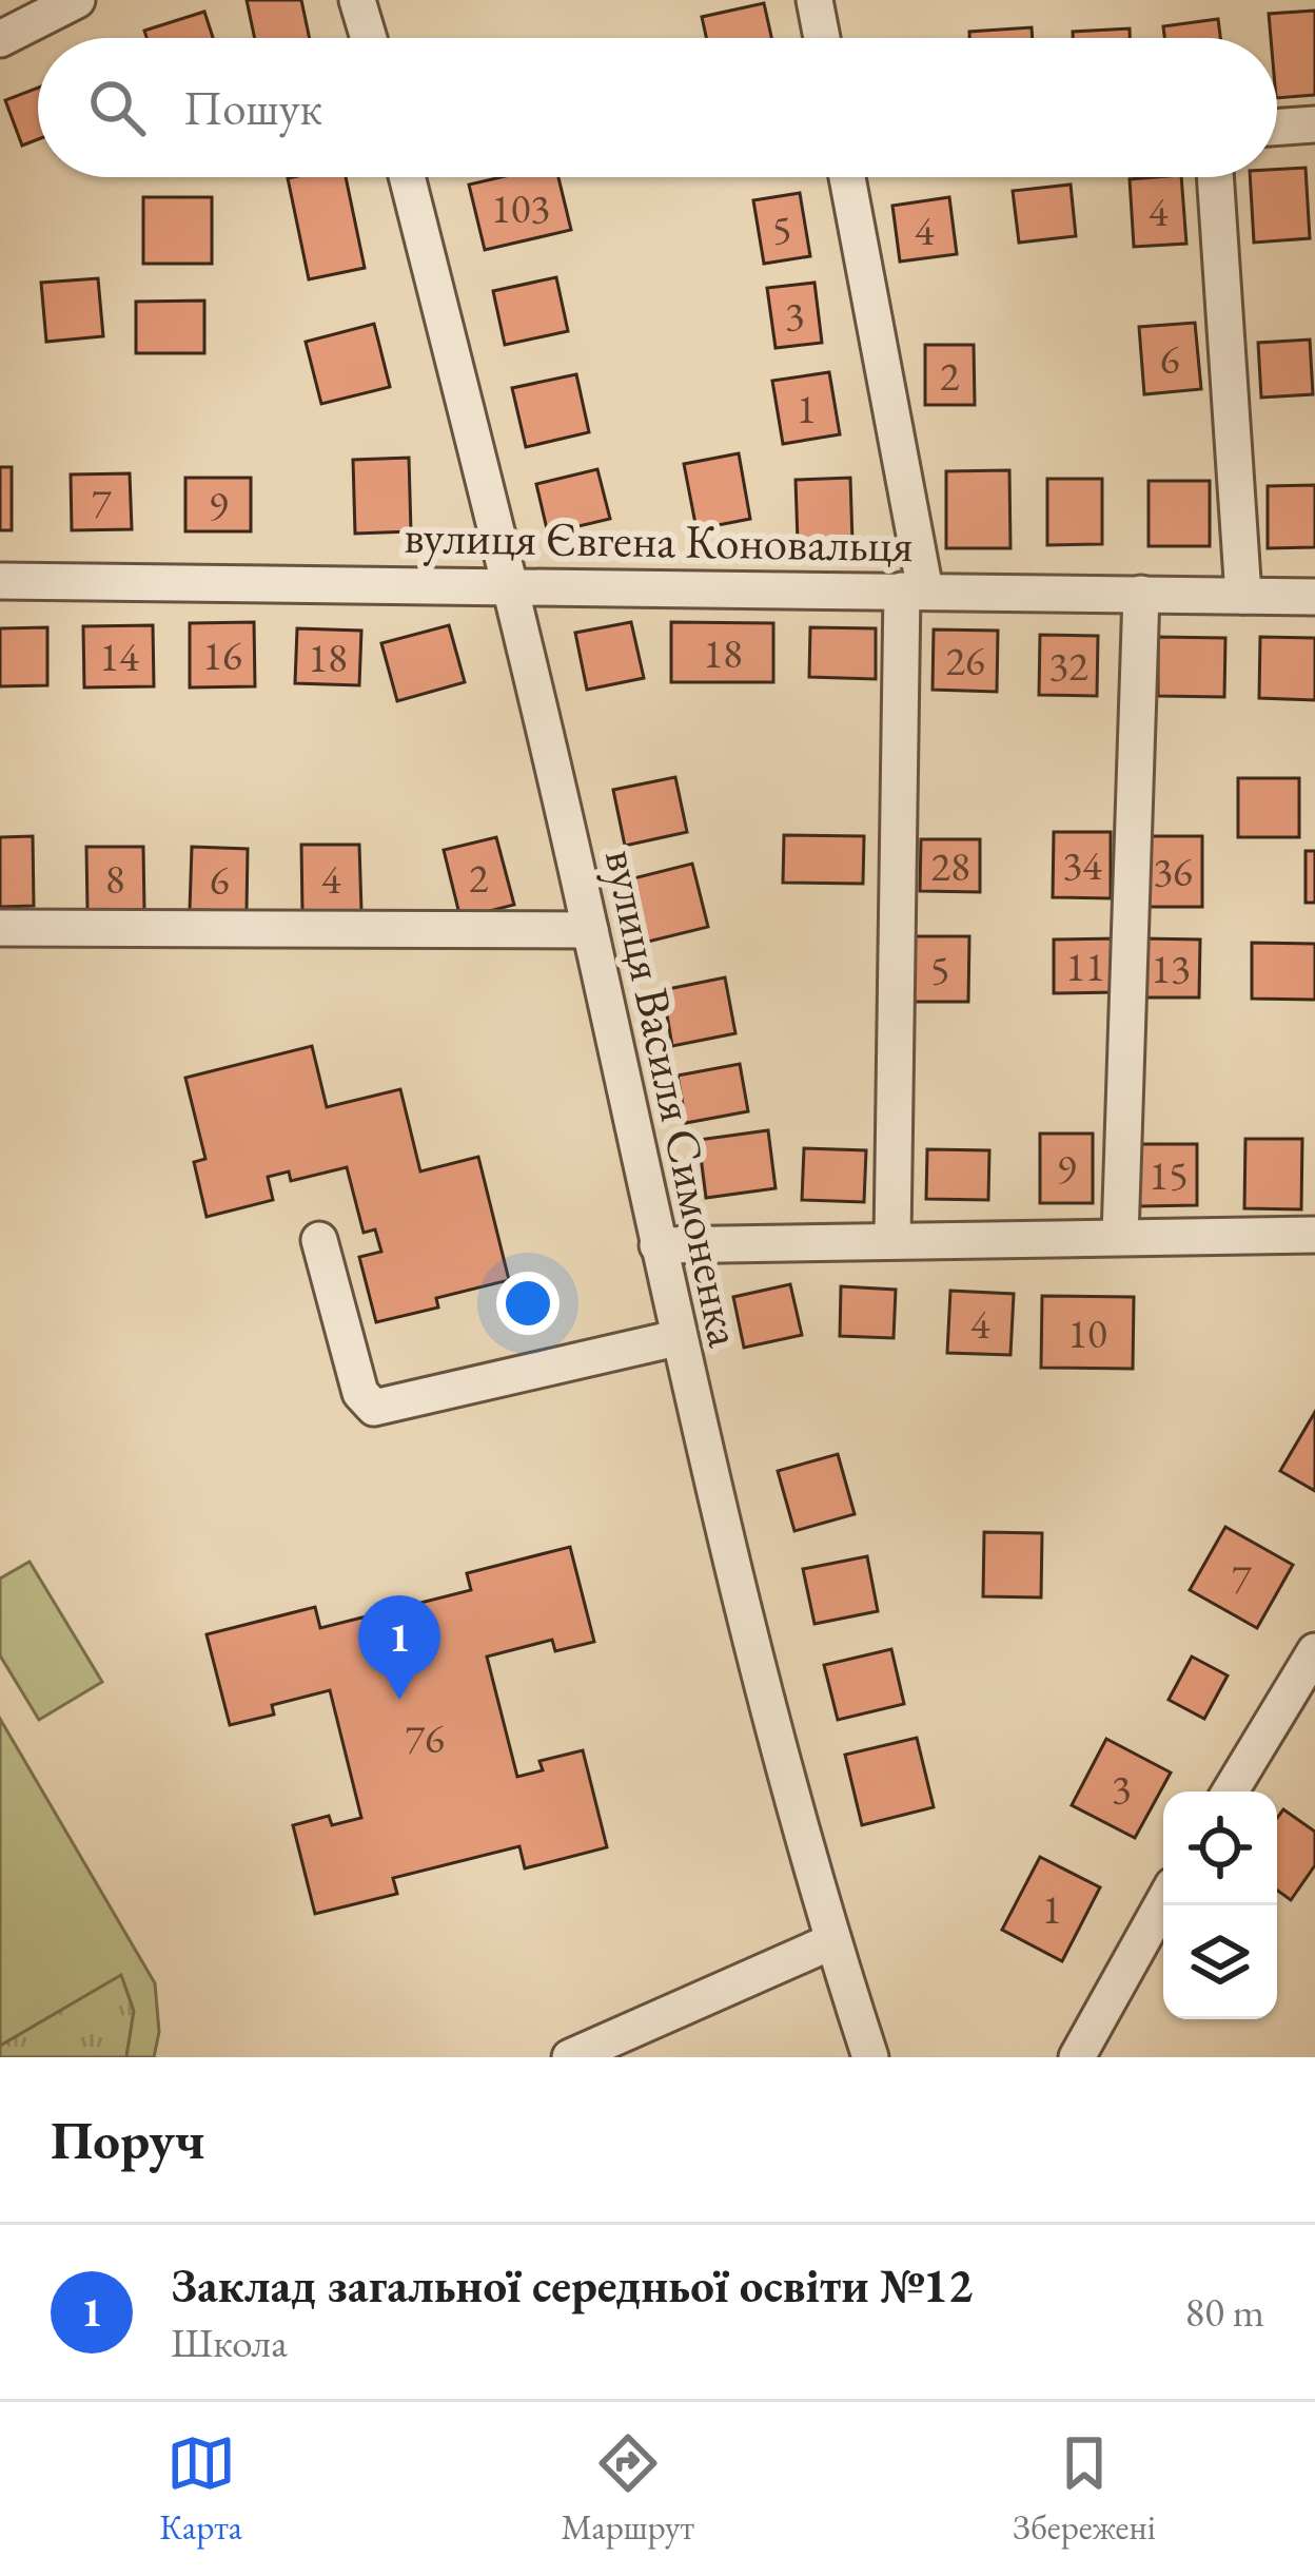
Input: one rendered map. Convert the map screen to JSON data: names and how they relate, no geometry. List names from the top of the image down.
{
  "streets": {
    "street": ["вулиця Євгена Коновальця", "вулиця Василя Симоненка"]
  },
  "crossings": [
    ["вулиця Євгена Коновальця", "вулиця Василя Симоненка"]
  ],
  "house_numbers": [
    "103",
    "4",
    "5",
    "4",
    "3",
    "6",
    "2",
    "1",
    "7",
    "9",
    "18",
    "16",
    "14",
    "18",
    "26",
    "32",
    "34",
    "28",
    "36",
    "2",
    "8",
    "4",
    "6",
    "11",
    "13",
    "5",
    "9",
    "15",
    "4",
    "10",
    "7",
    "76",
    "3",
    "1"
  ],
  "page": {
    "search": "Пошук",
    "pins": "1",
    "heading": "Поруч",
    "list": [
      {
        "mark": "1",
        "name": "Заклад загальної середньої освіти №12",
        "note": "Школа",
        "value": "80 m"
      }
    ],
    "nav": ["Карта", "Маршрут", "Збережені"]
  }
}
